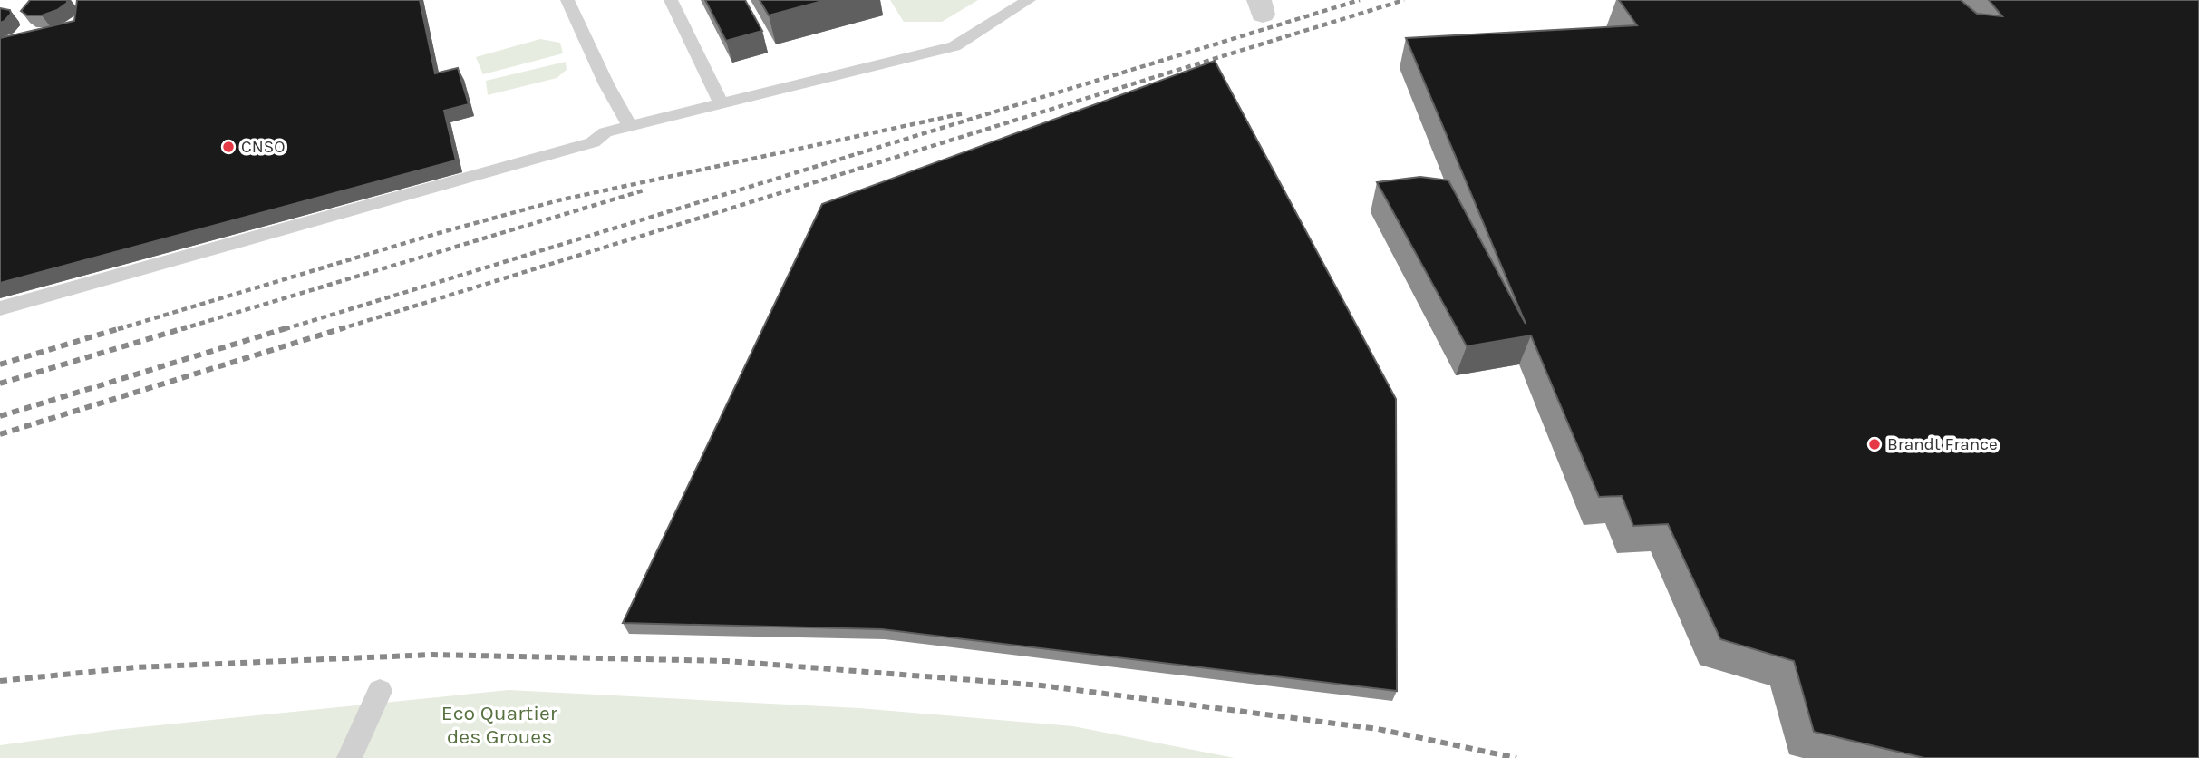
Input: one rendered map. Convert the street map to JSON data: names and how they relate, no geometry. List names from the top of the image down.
{
  "parks": ["Eco Quartier des Groues"],
  "places": ["CNSO", "Brandt France"]
}
